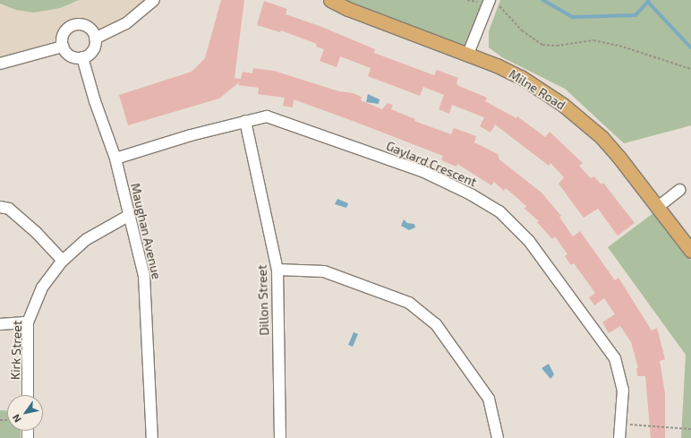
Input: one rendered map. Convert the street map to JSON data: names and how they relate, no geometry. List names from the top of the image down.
{
  "streets": {
    "main road": ["Milne Road"],
    "street": [
      "Gaylard Crescent",
      "Maughan Avenue",
      "Dillon Street",
      "Kirk Street"
    ]
  },
  "crossings": [
    ["Gaylard Crescent", "Maughan Avenue"],
    ["Gaylard Crescent", "Dillon Street"],
    ["Maughan Avenue", "Kirk Street"]
  ],
  "north": "bottom left"
}
